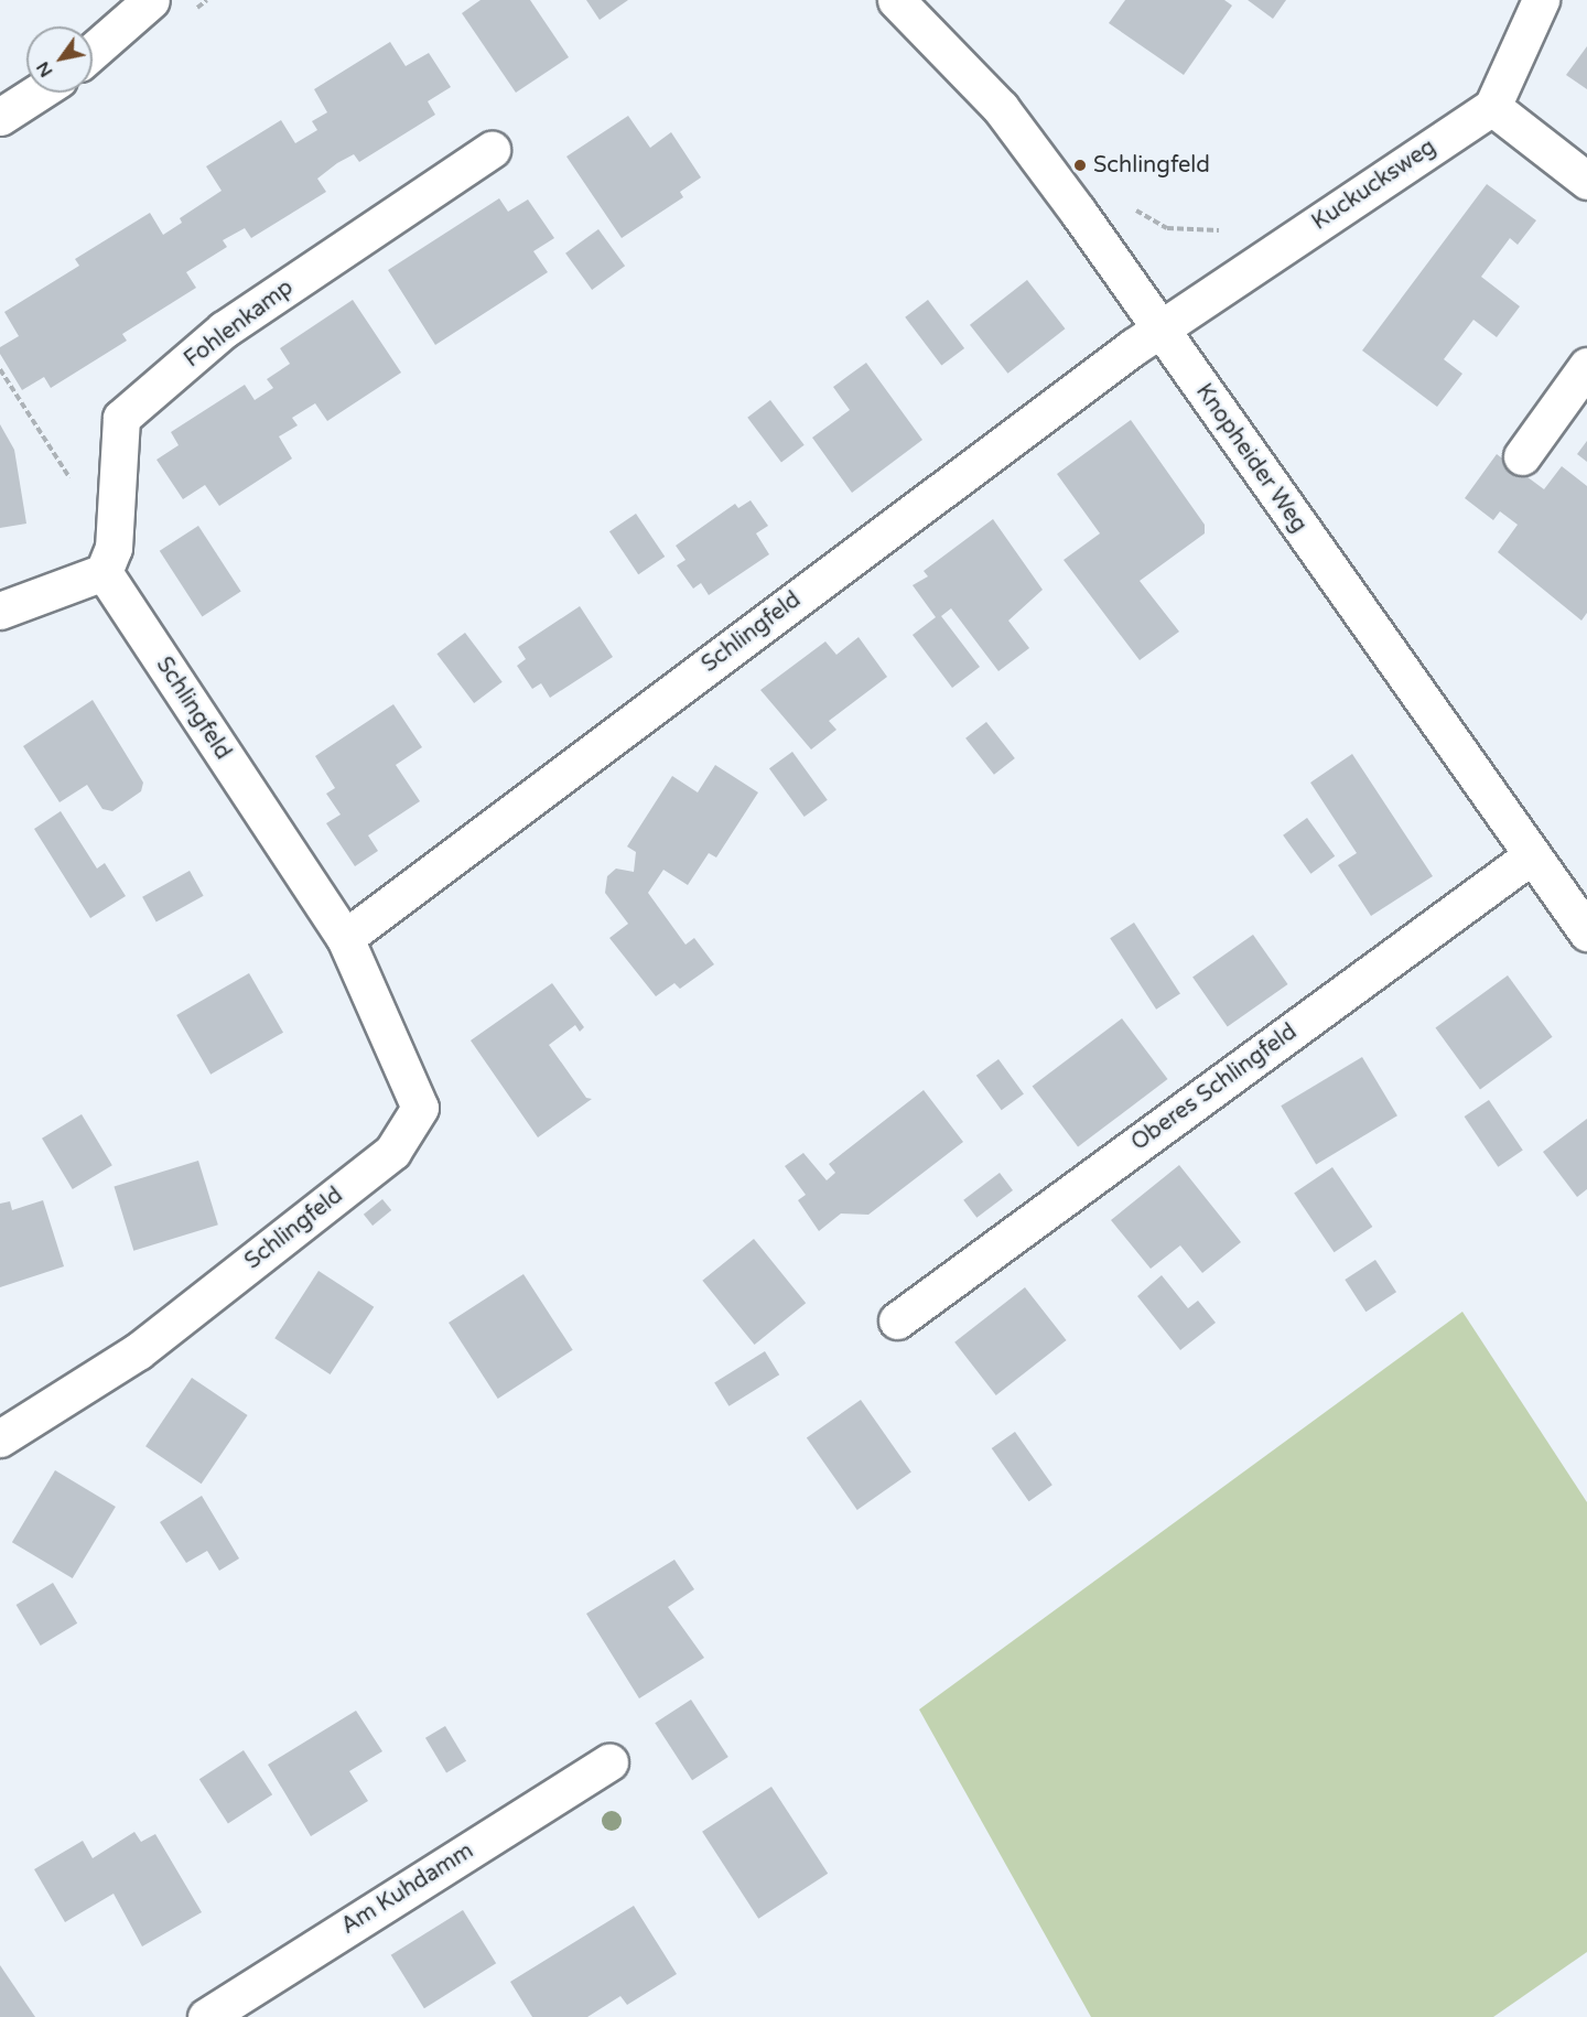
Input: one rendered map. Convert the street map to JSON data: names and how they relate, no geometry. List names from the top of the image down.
{
  "streets": {
    "street": [
      "Kuckucksweg",
      "Fohlenkamp",
      "Knopheider Weg",
      "Schlingfeld",
      "Oberes Schlingfeld",
      "Am Kuhdamm"
    ]
  },
  "crossings": [
    ["Kuckucksweg", "Knopheider Weg"],
    ["Kuckucksweg", "Schlingfeld"],
    ["Fohlenkamp", "Schlingfeld"],
    ["Knopheider Weg", "Schlingfeld"],
    ["Knopheider Weg", "Oberes Schlingfeld"]
  ],
  "places": ["Schlingfeld"],
  "north": "bottom left"
}
